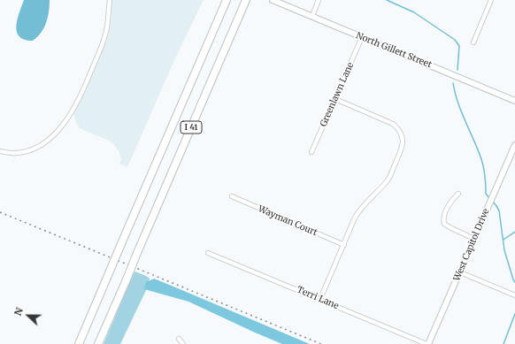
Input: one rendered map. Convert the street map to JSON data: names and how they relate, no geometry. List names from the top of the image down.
{
  "streets": {
    "highway": ["I 41"],
    "street": [
      "North Gillett Street",
      "Greenlawn Lane",
      "Wayman Court",
      "West Capitol Drive",
      "Terri Lane"
    ]
  },
  "crossings": [
    ["North Gillett Street", "Greenlawn Lane"],
    ["West Capitol Drive", "Terri Lane"]
  ],
  "north": "left"
}
